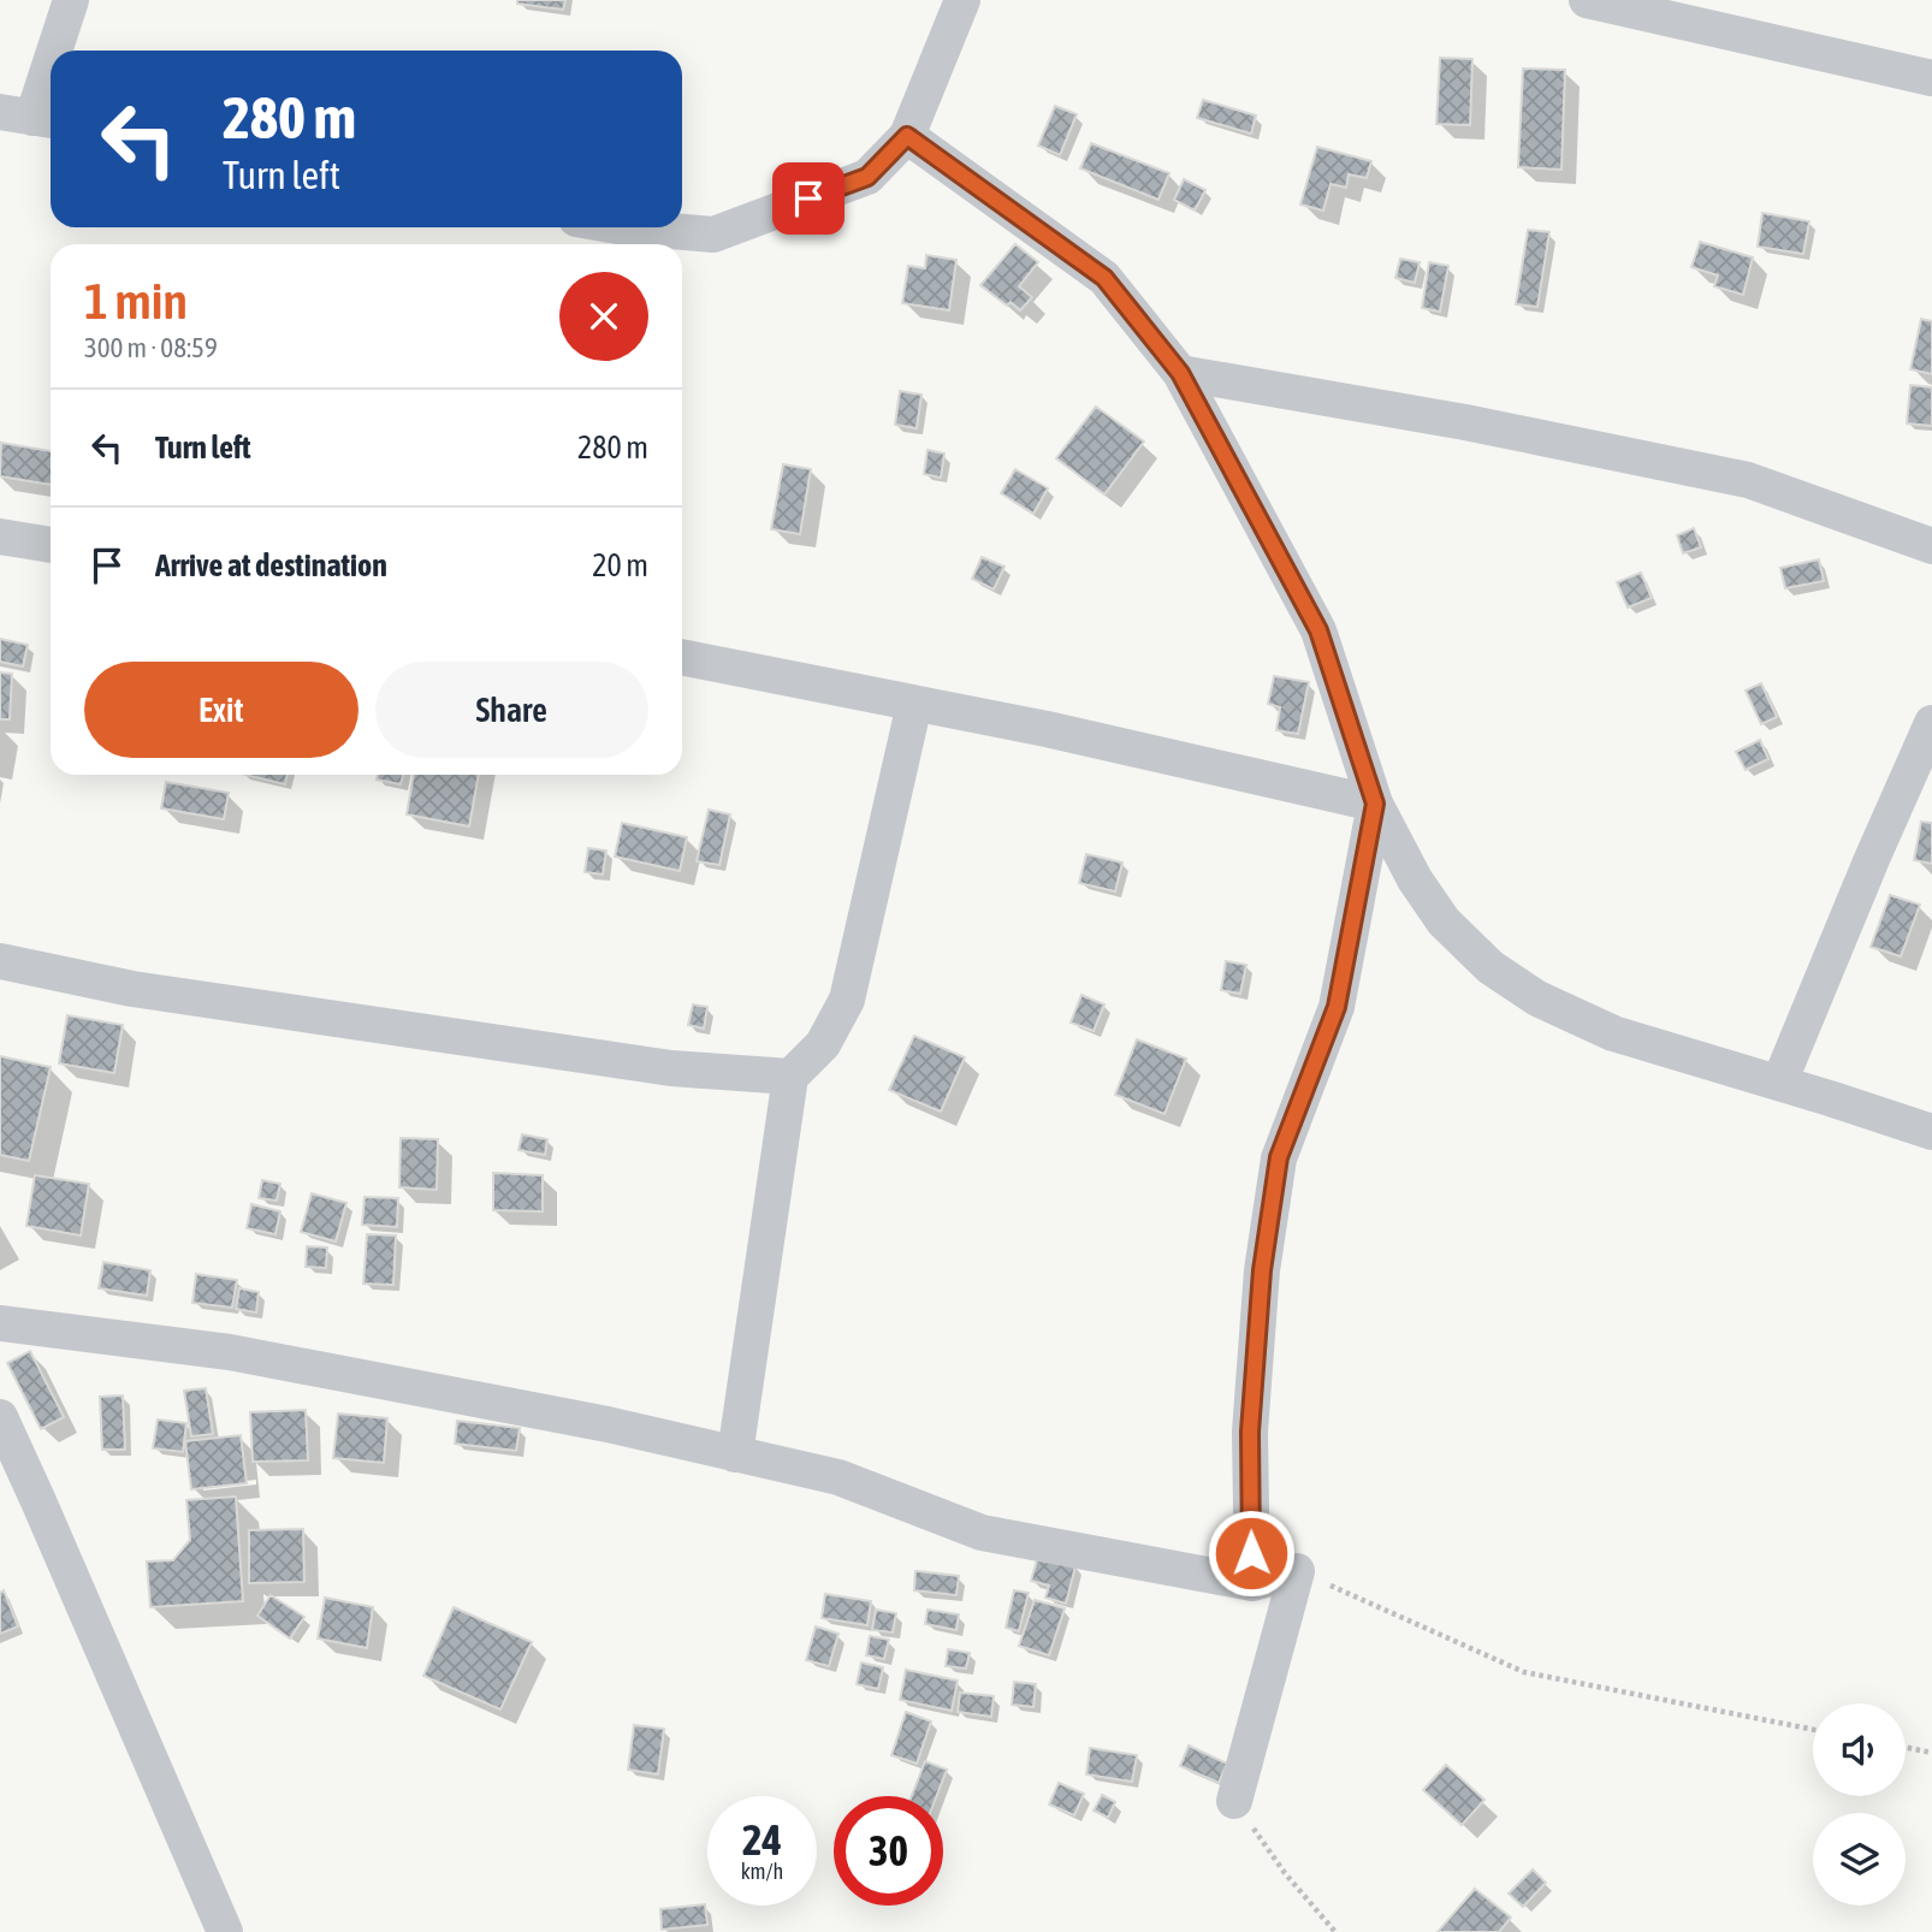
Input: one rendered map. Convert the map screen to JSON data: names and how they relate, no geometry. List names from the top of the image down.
{
  "page": {
    "turn": ["280 m", "Turn left"],
    "heading": ["1 min", "300 m · 08:59"],
    "list": [
      {
        "name": "Turn left",
        "value": "280 m"
      },
      {
        "name": "Arrive at destination",
        "value": "20 m"
      }
    ],
    "buttons": ["Exit", "Share"],
    "speed": "24 km/h",
    "limit": "30"
  }
}
